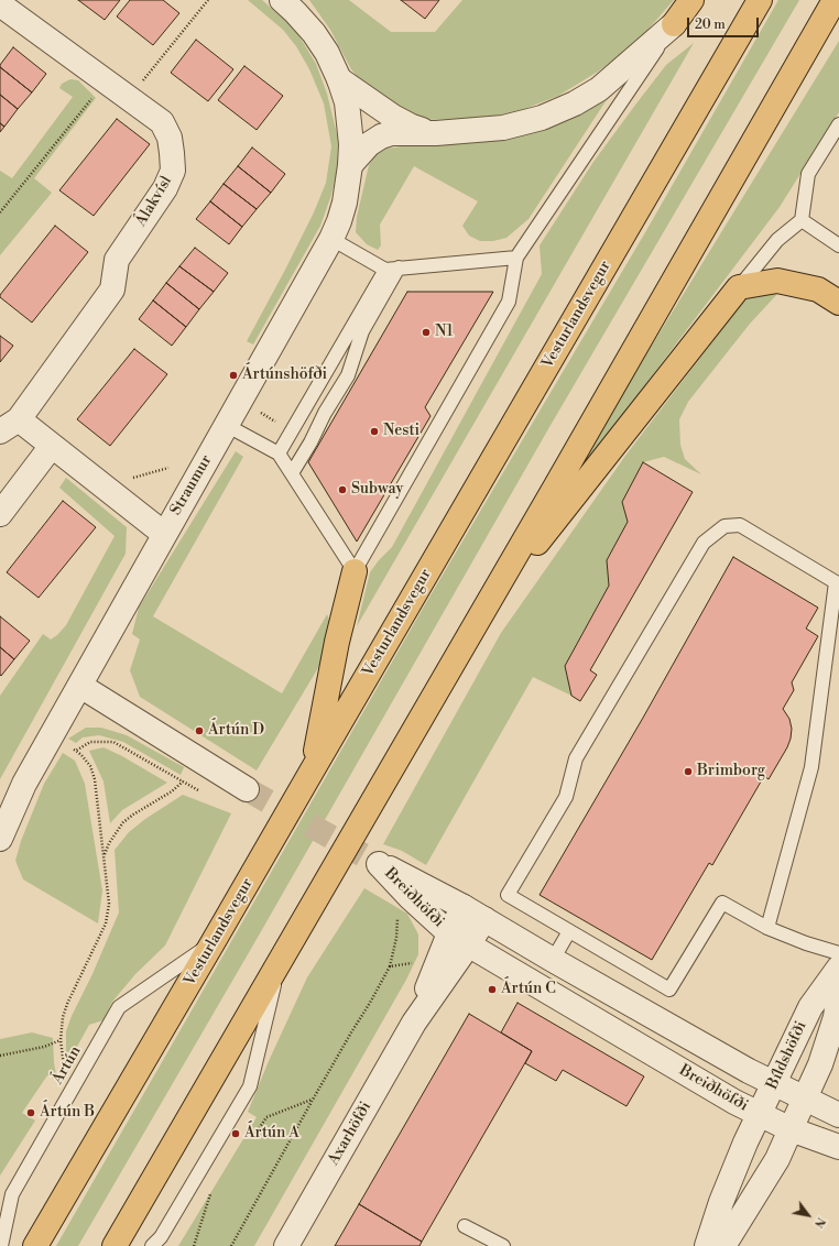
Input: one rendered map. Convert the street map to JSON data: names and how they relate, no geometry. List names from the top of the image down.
{
  "streets": {
    "highway": ["Vesturlandsvegur"],
    "street": [
      "Álakvísl",
      "Straumur",
      "Breiðhöfði",
      "Bíldshöfði",
      "Axarhöfði"
    ],
    "lane": ["Ártún"]
  },
  "crossings": [
    ["Álakvísl", "Straumur"],
    ["Vesturlandsvegur", "Ártún"],
    ["Breiðhöfði", "Bíldshöfði"],
    ["Breiðhöfði", "Axarhöfði"]
  ],
  "places": [
    "N1",
    "Ártúnshöfði",
    "Nesti",
    "Subway",
    "Ártún D",
    "Brimborg",
    "Ártún C",
    "Ártún B",
    "Ártún A"
  ],
  "scale_bar": "20 m",
  "north": "bottom right"
}
